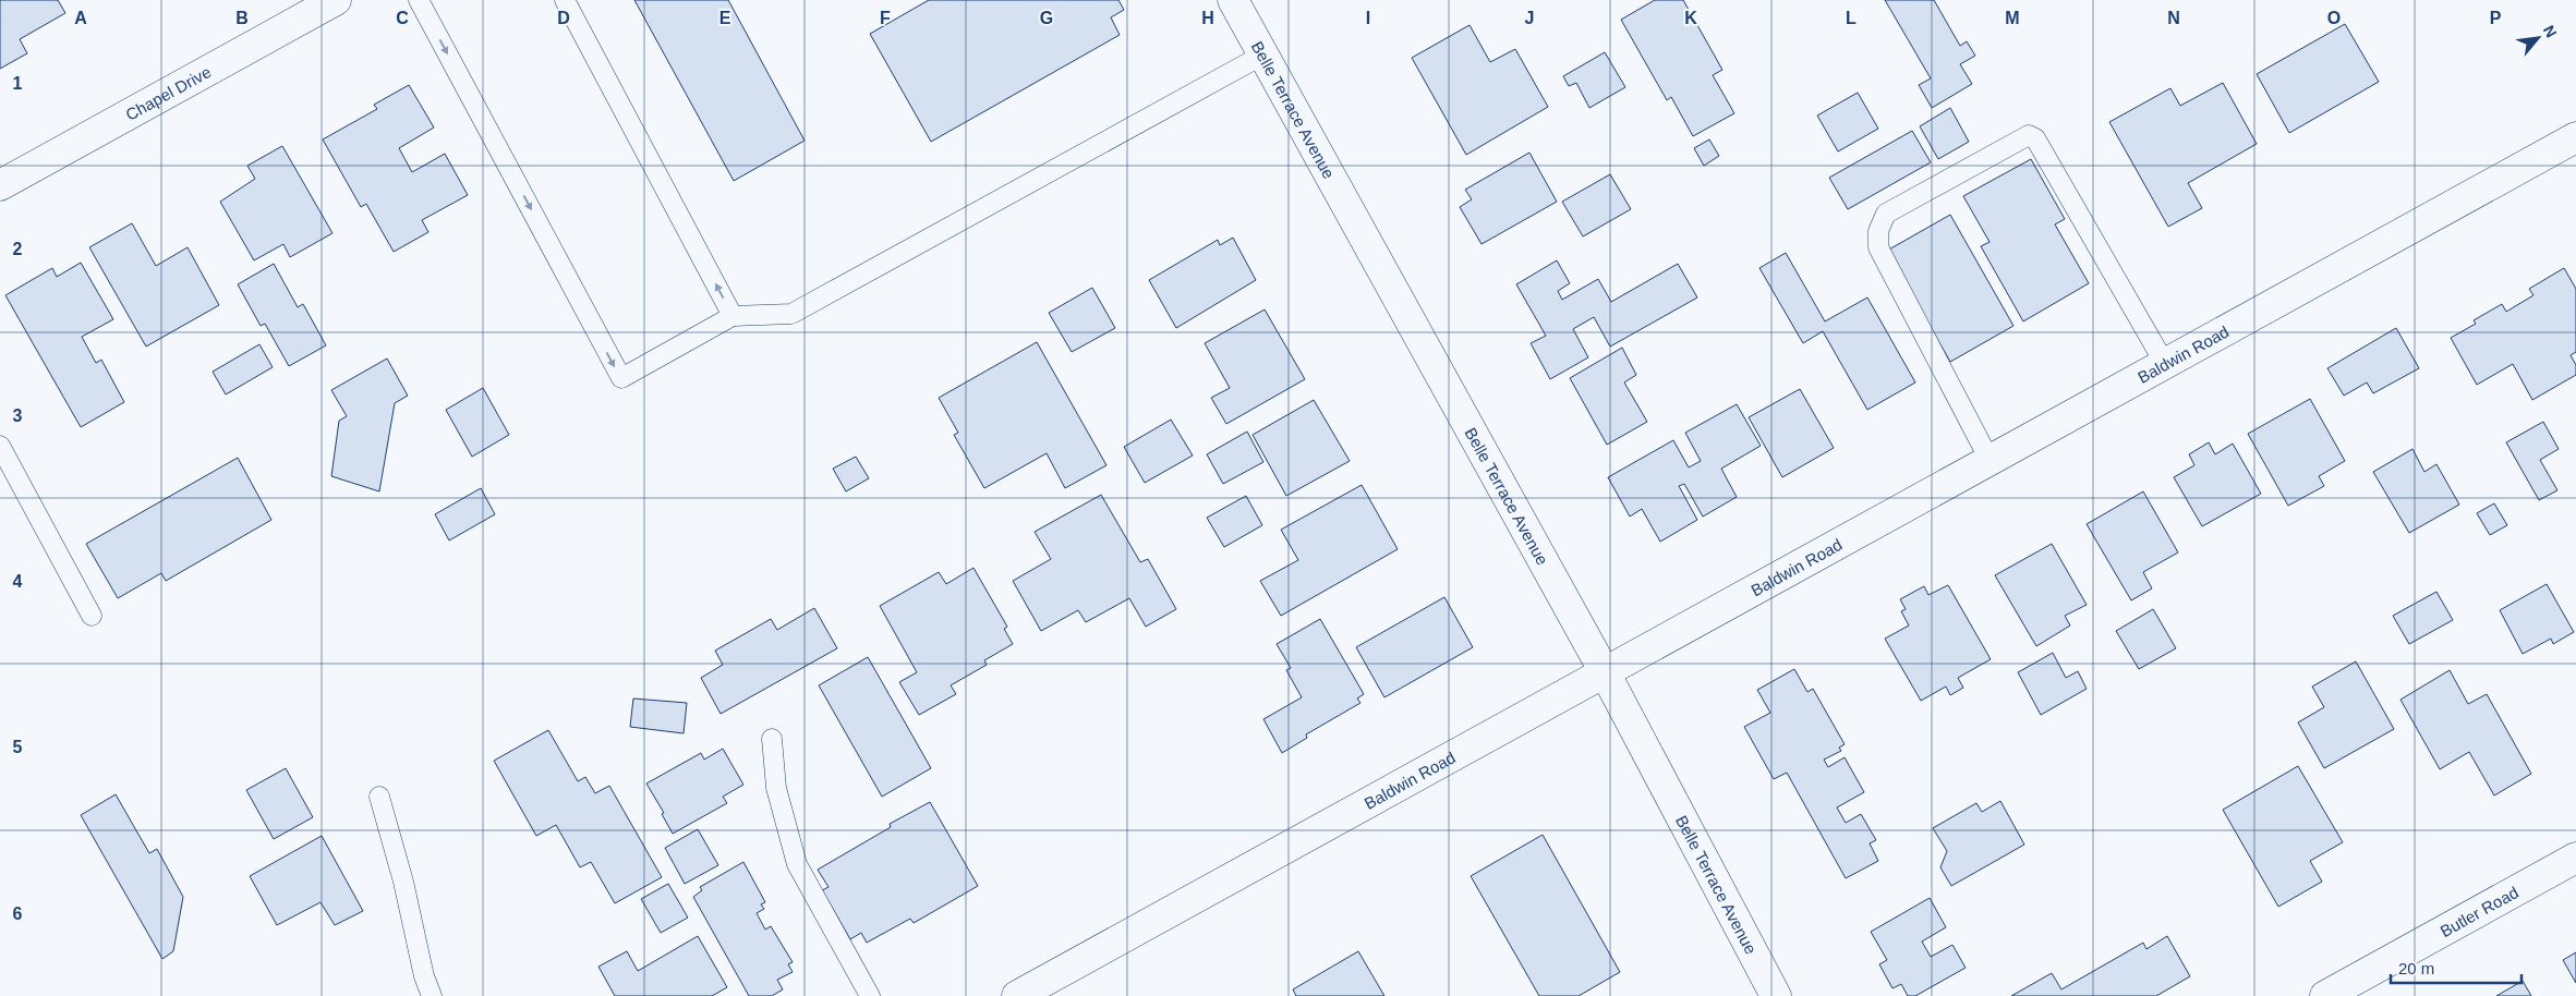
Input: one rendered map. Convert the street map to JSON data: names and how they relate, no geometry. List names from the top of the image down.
{
  "streets": {
    "street": [
      "Chapel Drive",
      "Belle Terrace Avenue",
      "Baldwin Road",
      "Butler Road"
    ]
  },
  "crossings": [
    ["Belle Terrace Avenue", "Baldwin Road"]
  ],
  "scale_bar": "20 m",
  "north": "top right",
  "grid": {
    "columns": [
      "A",
      "B",
      "C",
      "D",
      "E",
      "F",
      "G",
      "H",
      "I",
      "J",
      "K",
      "L",
      "M",
      "N",
      "O",
      "P"
    ],
    "rows": [
      "1",
      "2",
      "3",
      "4",
      "5",
      "6"
    ]
  }
}
